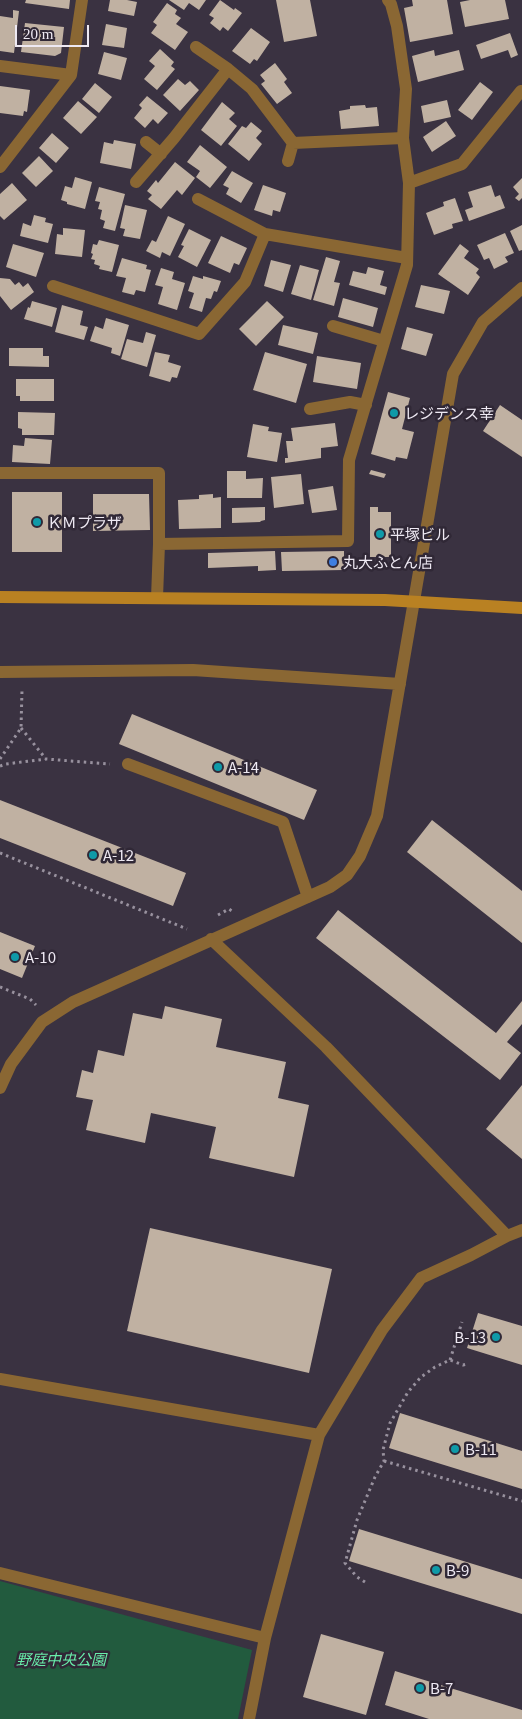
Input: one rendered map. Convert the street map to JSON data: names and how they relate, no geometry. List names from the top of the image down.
{
  "parks": ["野庭中央公園"],
  "places": [
    "レジデンス幸",
    "ＫＭプラザ",
    "平塚ビル",
    "丸大ふとん店",
    "A-14",
    "A-12",
    "A-10",
    "B-13",
    "B-11",
    "B-9",
    "B-7"
  ],
  "scale_bar": "20 m"
}
